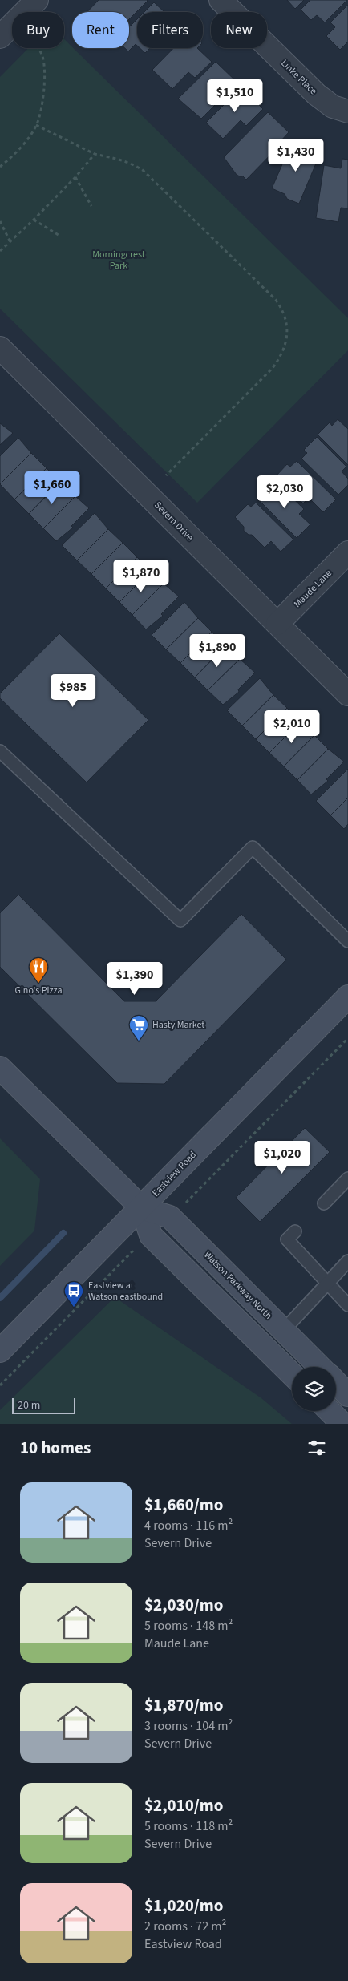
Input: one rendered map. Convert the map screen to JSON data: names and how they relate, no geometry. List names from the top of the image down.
{
  "streets": {
    "main road": ["Eastview Road", "Watson Parkway North"],
    "street": ["Linke Place", "Severn Drive", "Maude Lane"]
  },
  "crossings": [
    ["Severn Drive", "Maude Lane"],
    ["Eastview Road", "Watson Parkway North"]
  ],
  "parks": ["Morningcrest Park"],
  "places": {
    "restaurant": ["Gino's Pizza"],
    "supermarket": ["Hasty Market"],
    "bus stop": ["Eastview at Watson eastbound"]
  },
  "scale_bar": "20 m",
  "page": {
    "chip": [
      "Buy",
      "Rent",
      "Filters",
      "New"
    ],
    "price": [
      "$1,510",
      "$1,430",
      "$1,660",
      "$2,030",
      "$1,870",
      "$1,890",
      "$985",
      "$2,010",
      "$1,390",
      "$1,020"
    ],
    "scale": "20 m",
    "heading": "10 homes",
    "list": [
      {
        "name": "$1,660/mo",
        "note": "4 rooms · 116 m² · Severn Drive"
      },
      {
        "name": "$2,030/mo",
        "note": "5 rooms · 148 m² · Maude Lane"
      },
      {
        "name": "$1,870/mo",
        "note": "3 rooms · 104 m² · Severn Drive"
      },
      {
        "name": "$2,010/mo",
        "note": "5 rooms · 118 m² · Severn Drive"
      },
      {
        "name": "$1,020/mo",
        "note": "2 rooms · 72 m² · Eastview Road"
      }
    ]
  }
}
